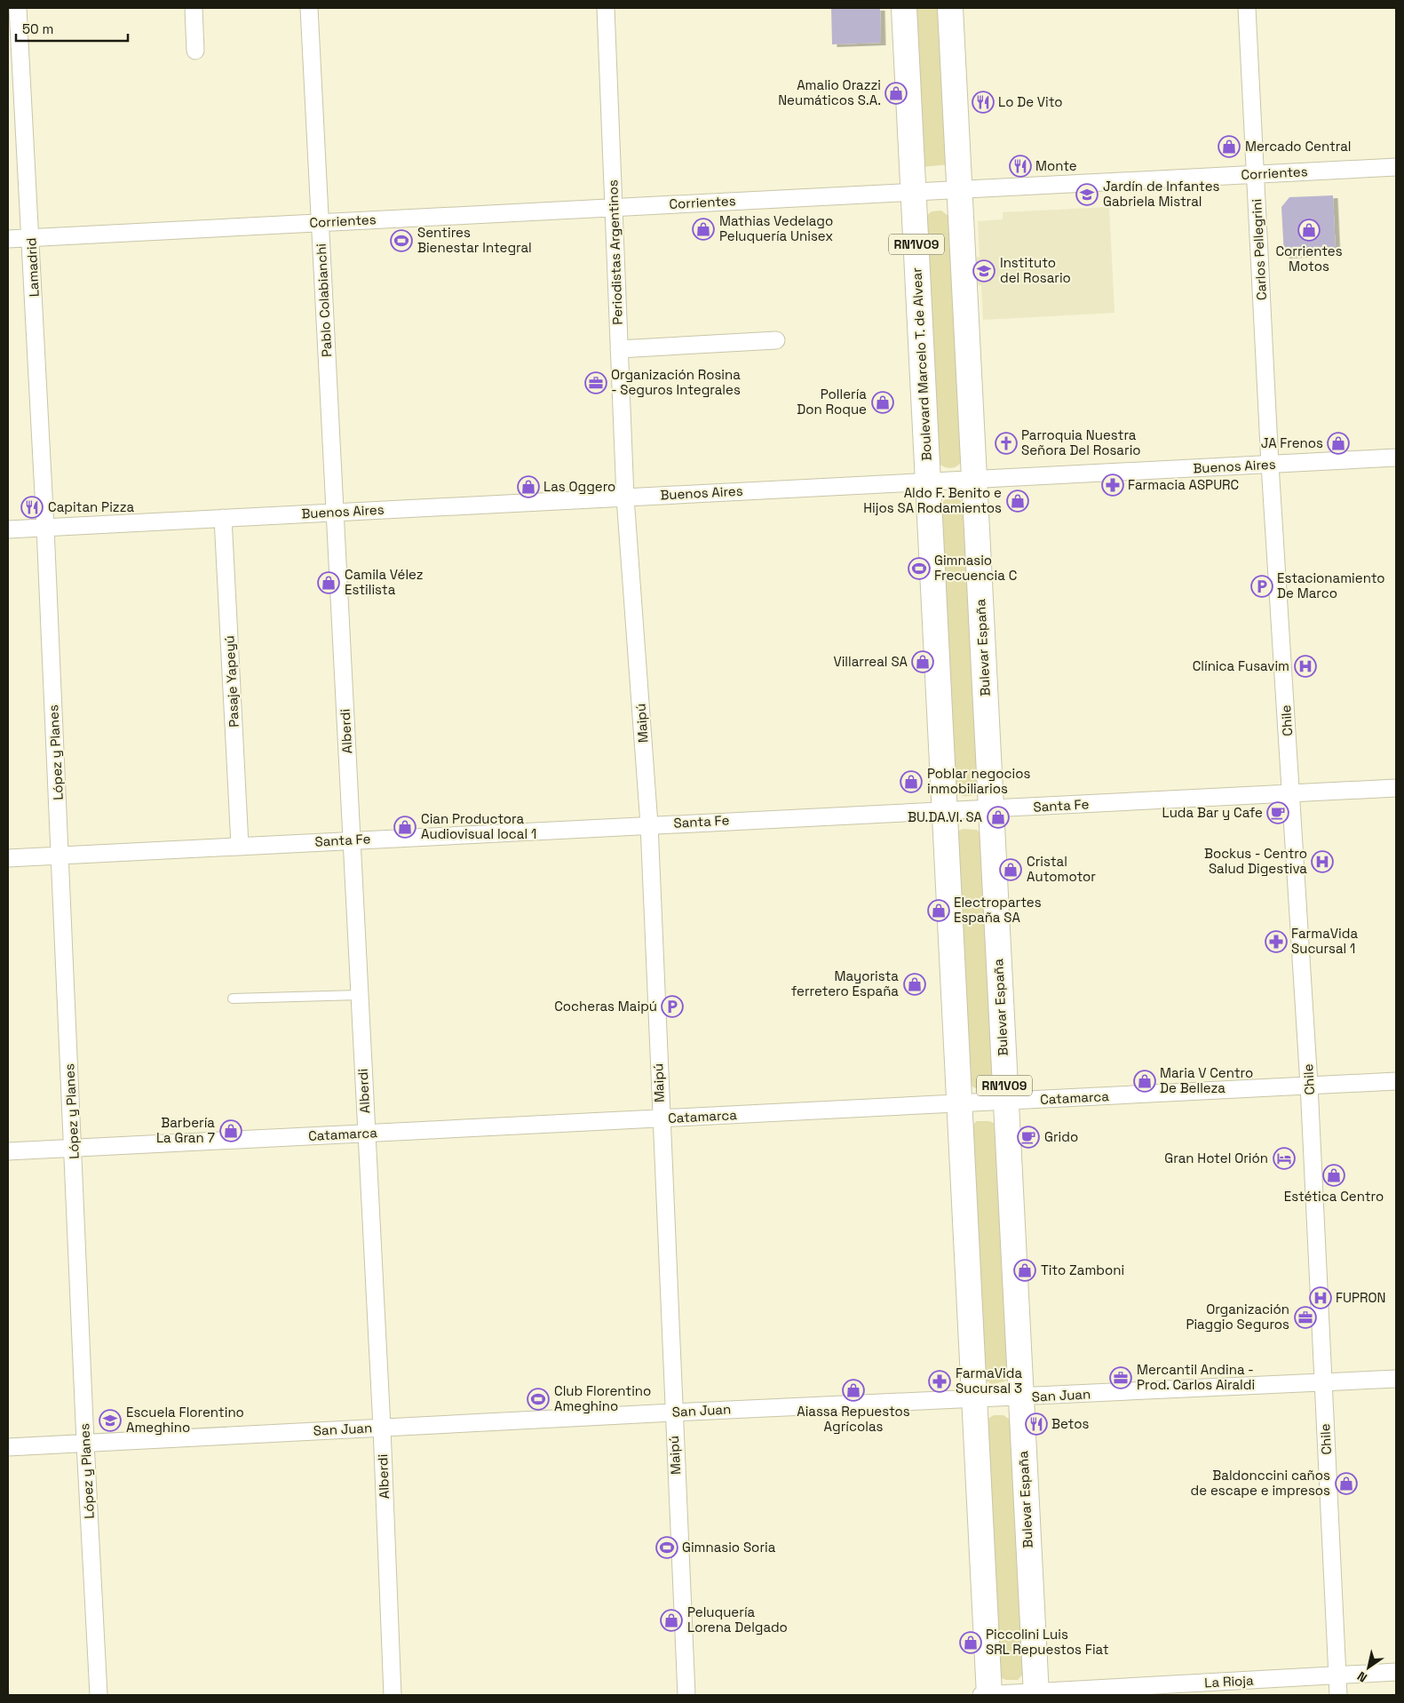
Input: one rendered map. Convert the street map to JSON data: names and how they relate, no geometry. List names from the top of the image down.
{
  "streets": {
    "main road": ["RN1V09", "Boulevard Marcelo T. de Alvear", "Bulevar España"],
    "street": [
      "Corrientes",
      "Carlos Pellegrini",
      "Periodistas Argentinos",
      "Lamadrid",
      "Pablo Colabianchi",
      "Buenos Aires",
      "Pasaje Yapeyú",
      "Chile",
      "Maipú",
      "Alberdi",
      "López y Planes",
      "Santa Fe",
      "Catamarca",
      "San Juan",
      "La Rioja"
    ]
  },
  "crossings": [
    ["Corrientes", "RN1V09"],
    ["Corrientes", "Carlos Pellegrini"],
    ["Corrientes", "Periodistas Argentinos"],
    ["Corrientes", "Lamadrid"],
    ["Corrientes", "Pablo Colabianchi"],
    ["Corrientes", "Boulevard Marcelo T. de Alvear"],
    ["RN1V09", "Boulevard Marcelo T. de Alvear"],
    ["RN1V09", "Buenos Aires"],
    ["RN1V09", "Bulevar España"],
    ["RN1V09", "Santa Fe"],
    ["RN1V09", "Catamarca"],
    ["RN1V09", "San Juan"],
    ["RN1V09", "La Rioja"],
    ["Carlos Pellegrini", "Buenos Aires"],
    ["Carlos Pellegrini", "Chile"],
    ["Periodistas Argentinos", "Buenos Aires"],
    ["Periodistas Argentinos", "Maipú"],
    ["Lamadrid", "Buenos Aires"],
    ["Lamadrid", "López y Planes"],
    ["Pablo Colabianchi", "Buenos Aires"],
    ["Pablo Colabianchi", "Alberdi"],
    ["Boulevard Marcelo T. de Alvear", "Buenos Aires"],
    ["Buenos Aires", "Bulevar España"],
    ["Buenos Aires", "Pasaje Yapeyú"],
    ["Buenos Aires", "Chile"],
    ["Buenos Aires", "Maipú"],
    ["Buenos Aires", "Alberdi"],
    ["Buenos Aires", "López y Planes"],
    ["Bulevar España", "Santa Fe"],
    ["Bulevar España", "Catamarca"],
    ["Bulevar España", "San Juan"],
    ["Bulevar España", "La Rioja"],
    ["Pasaje Yapeyú", "Santa Fe"],
    ["Chile", "Santa Fe"],
    ["Chile", "Catamarca"],
    ["Chile", "San Juan"],
    ["Chile", "La Rioja"],
    ["Maipú", "Santa Fe"],
    ["Maipú", "Catamarca"],
    ["Maipú", "San Juan"],
    ["Alberdi", "Santa Fe"],
    ["Alberdi", "Catamarca"],
    ["Alberdi", "San Juan"],
    ["López y Planes", "Santa Fe"],
    ["López y Planes", "Catamarca"],
    ["López y Planes", "San Juan"]
  ],
  "places": {
    "shop": [
      "Amalio Orazzi Neumáticos S.A.",
      "Mercado Central",
      "Mathias Vedelago Peluquería Unisex",
      "Corrientes Motos",
      "Pollería Don Roque",
      "JA Frenos",
      "Las Oggero",
      "Aldo F. Benito e Hijos SA Rodamientos",
      "Camila Vélez Estilista",
      "Villarreal SA",
      "Poblar negocios inmobiliarios",
      "BU.DA.VI. SA",
      "Cian Productora Audiovisual local 1",
      "Cristal Automotor",
      "Electropartes España SA",
      "Mayorista ferretero España",
      "Maria V Centro De Belleza",
      "Barbería La Gran 7",
      "Estética Centro",
      "Tito Zamboni",
      "Aiassa Repuestos Agrícolas",
      "Baldonccini caños de escape e impresos",
      "Peluquería Lorena Delgado",
      "Piccolini Luis SRL Repuestos Fiat"
    ],
    "restaurant": [
      "Lo De Vito",
      "Monte",
      "Capitan Pizza",
      "Betos"
    ],
    "school or university": ["Jardín de Infantes Gabriela Mistral", "Instituto del Rosario", "Escuela Florentino Ameghino"],
    "sports": [
      "Sentires Bienestar Integral",
      "Gimnasio Frecuencia C",
      "Club Florentino Ameghino",
      "Gimnasio Soria"
    ],
    "office": ["Organización Rosina - Seguros Integrales", "Organización Piaggio Seguros", "Mercantil Andina - Prod. Carlos Airaldi"],
    "church": ["Parroquia Nuestra Señora Del Rosario"],
    "pharmacy": ["Farmacia ASPURC", "FarmaVida Sucursal 1", "FarmaVida Sucursal 3"],
    "parking": ["Estacionamiento De Marco", "Cocheras Maipú"],
    "hospital": ["Clínica Fusavim", "Bockus - Centro Salud Digestiva", "FUPRON"],
    "cafe": ["Luda Bar y Cafe", "Grido"],
    "hotel": ["Gran Hotel Orión"]
  },
  "scale_bar": "50 m",
  "north": "bottom left"
}
